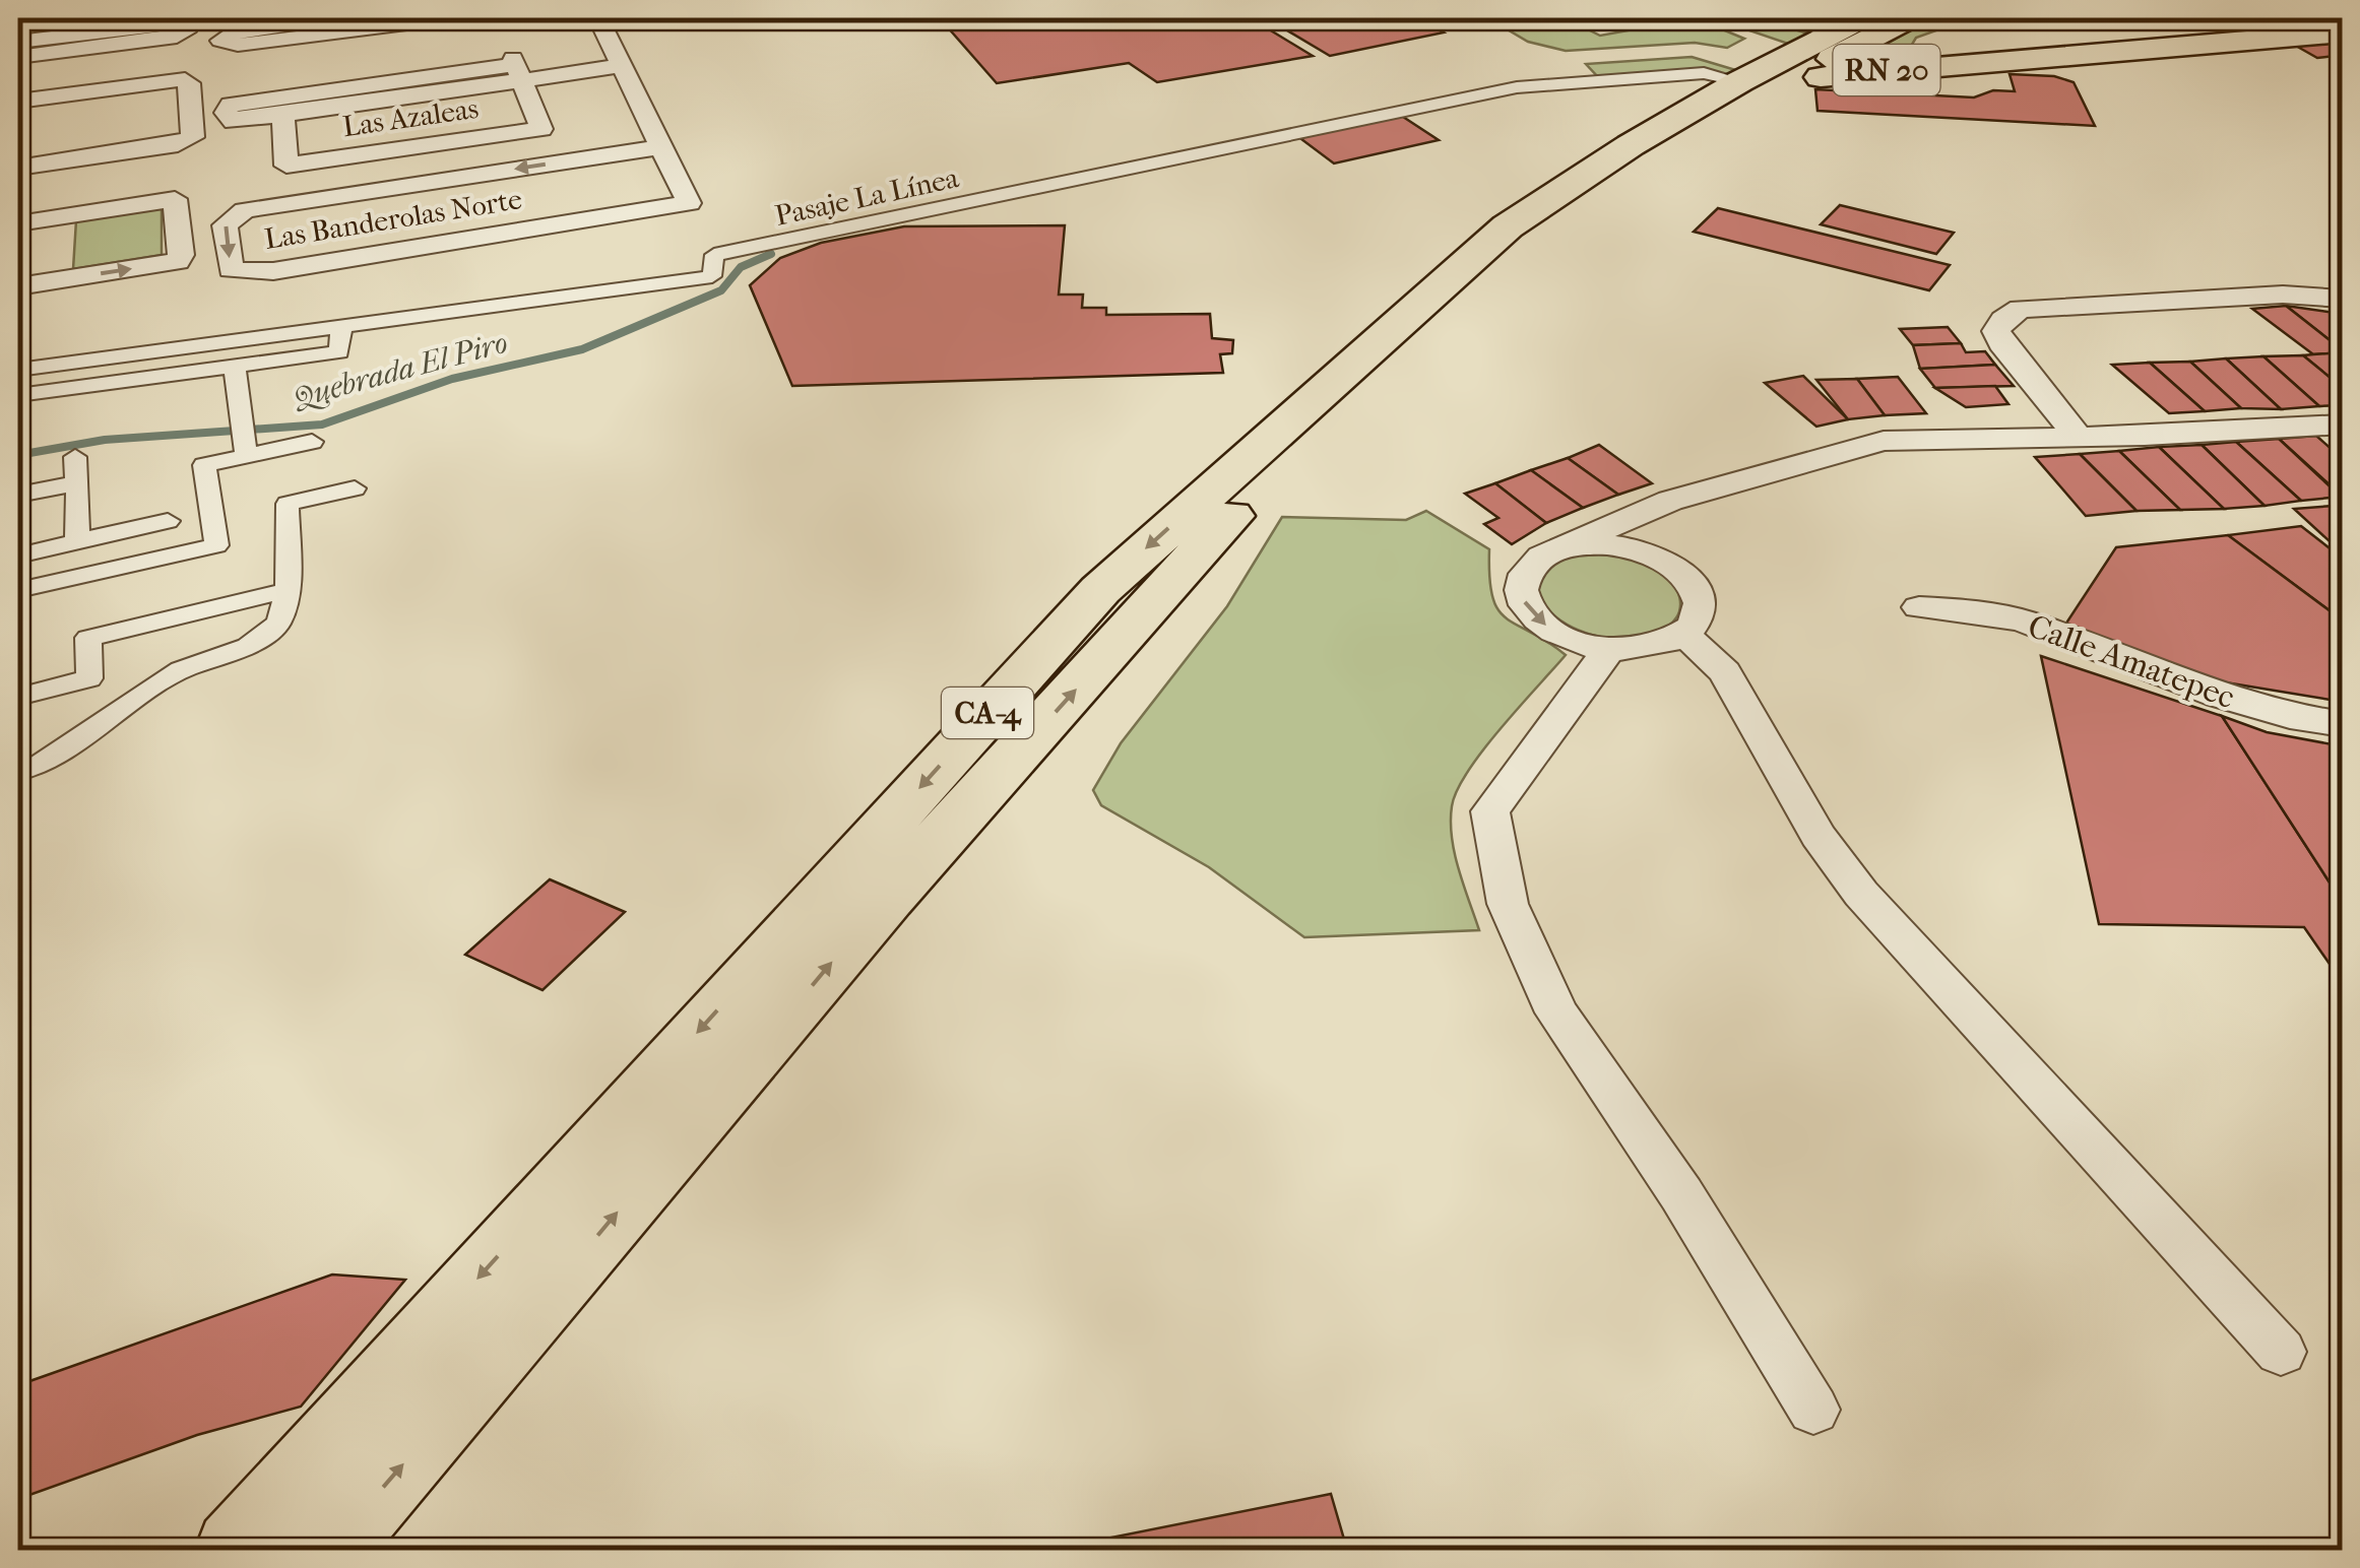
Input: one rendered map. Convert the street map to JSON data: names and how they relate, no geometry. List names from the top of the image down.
{
  "streets": {
    "highway": ["RN 20", "CA-4"],
    "street": [
      "Las Azaleas",
      "Pasaje La Línea",
      "Las Banderolas Norte",
      "Calle Amatepec"
    ]
  },
  "crossings": [
    ["RN 20", "Pasaje La Línea"],
    ["RN 20", "CA-4"],
    ["Pasaje La Línea", "CA-4"]
  ],
  "water": ["Quebrada El Piro"]
}
